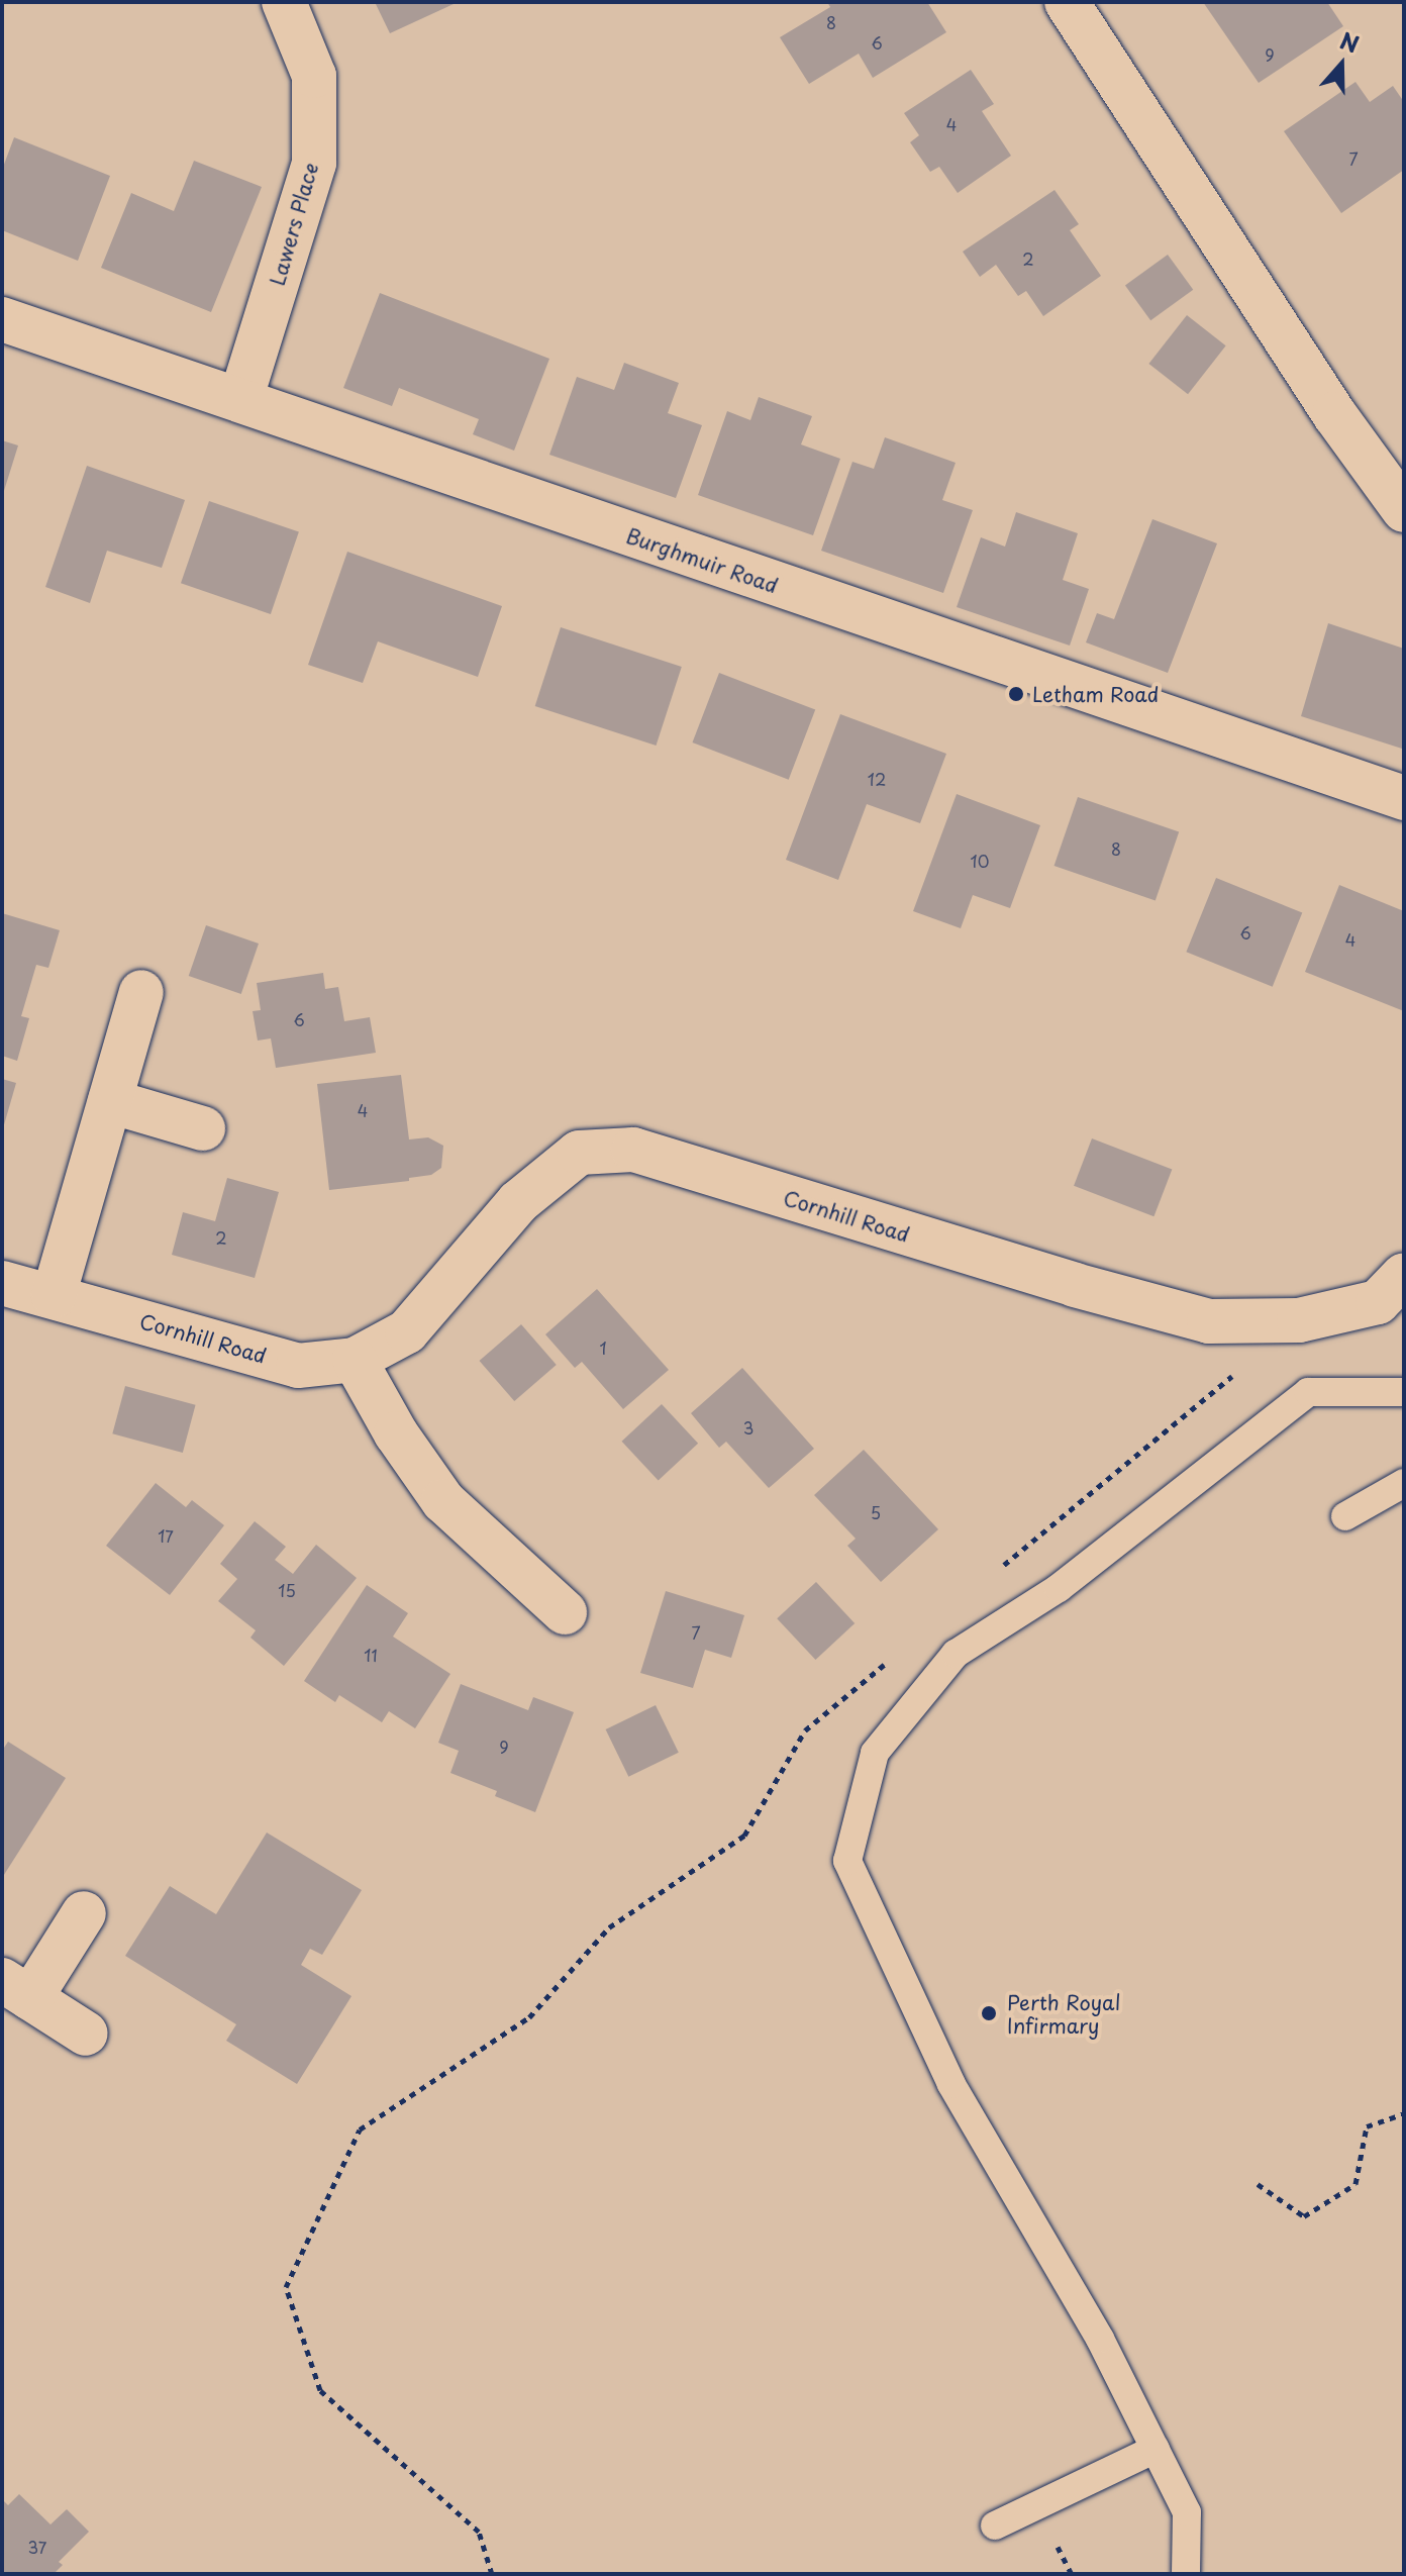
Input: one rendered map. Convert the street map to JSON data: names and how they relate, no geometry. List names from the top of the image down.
{
  "streets": {
    "street": ["Lawers Place", "Burghmuir Road", "Cornhill Road"]
  },
  "crossings": [
    ["Lawers Place", "Burghmuir Road"]
  ],
  "places": ["Letham Road", "Perth Royal Infirmary"],
  "house_numbers": [
    "8",
    "6",
    "9",
    "4",
    "7",
    "2",
    "12",
    "8",
    "10",
    "6",
    "4",
    "6",
    "4",
    "2",
    "1",
    "3",
    "5",
    "17",
    "15",
    "7",
    "11",
    "9",
    "37"
  ],
  "north": "top"
}
